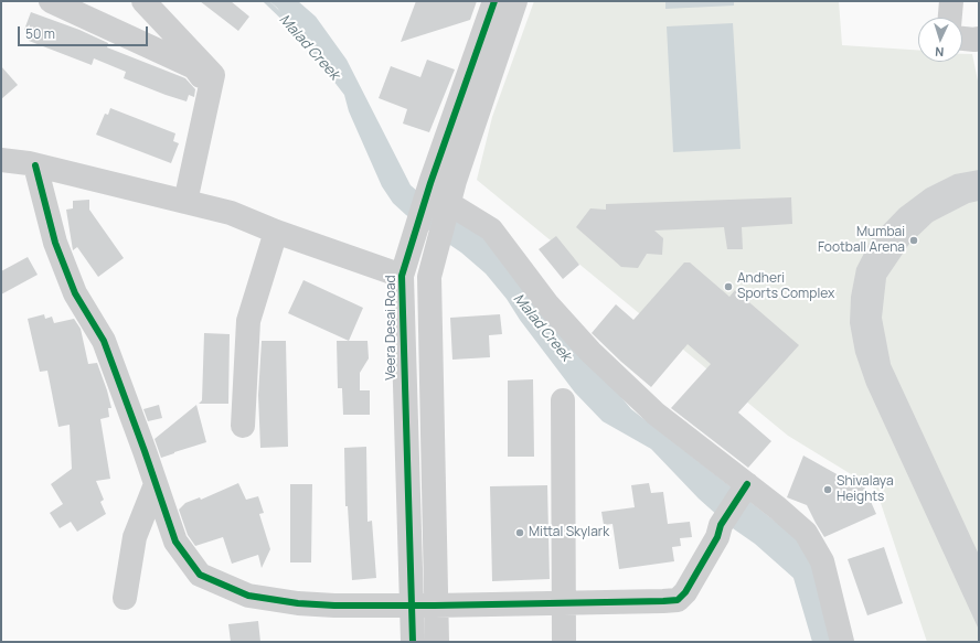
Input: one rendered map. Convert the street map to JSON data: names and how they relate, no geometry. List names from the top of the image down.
{
  "streets": {
    "street": ["Veera Desai Road"]
  },
  "water": ["Malad Creek"],
  "places": [
    "Mumbai Football Arena",
    "Andheri Sports Complex",
    "Shivalaya Heights",
    "Mittal Skylark"
  ],
  "scale_bar": "50 m",
  "north": "bottom"
}
